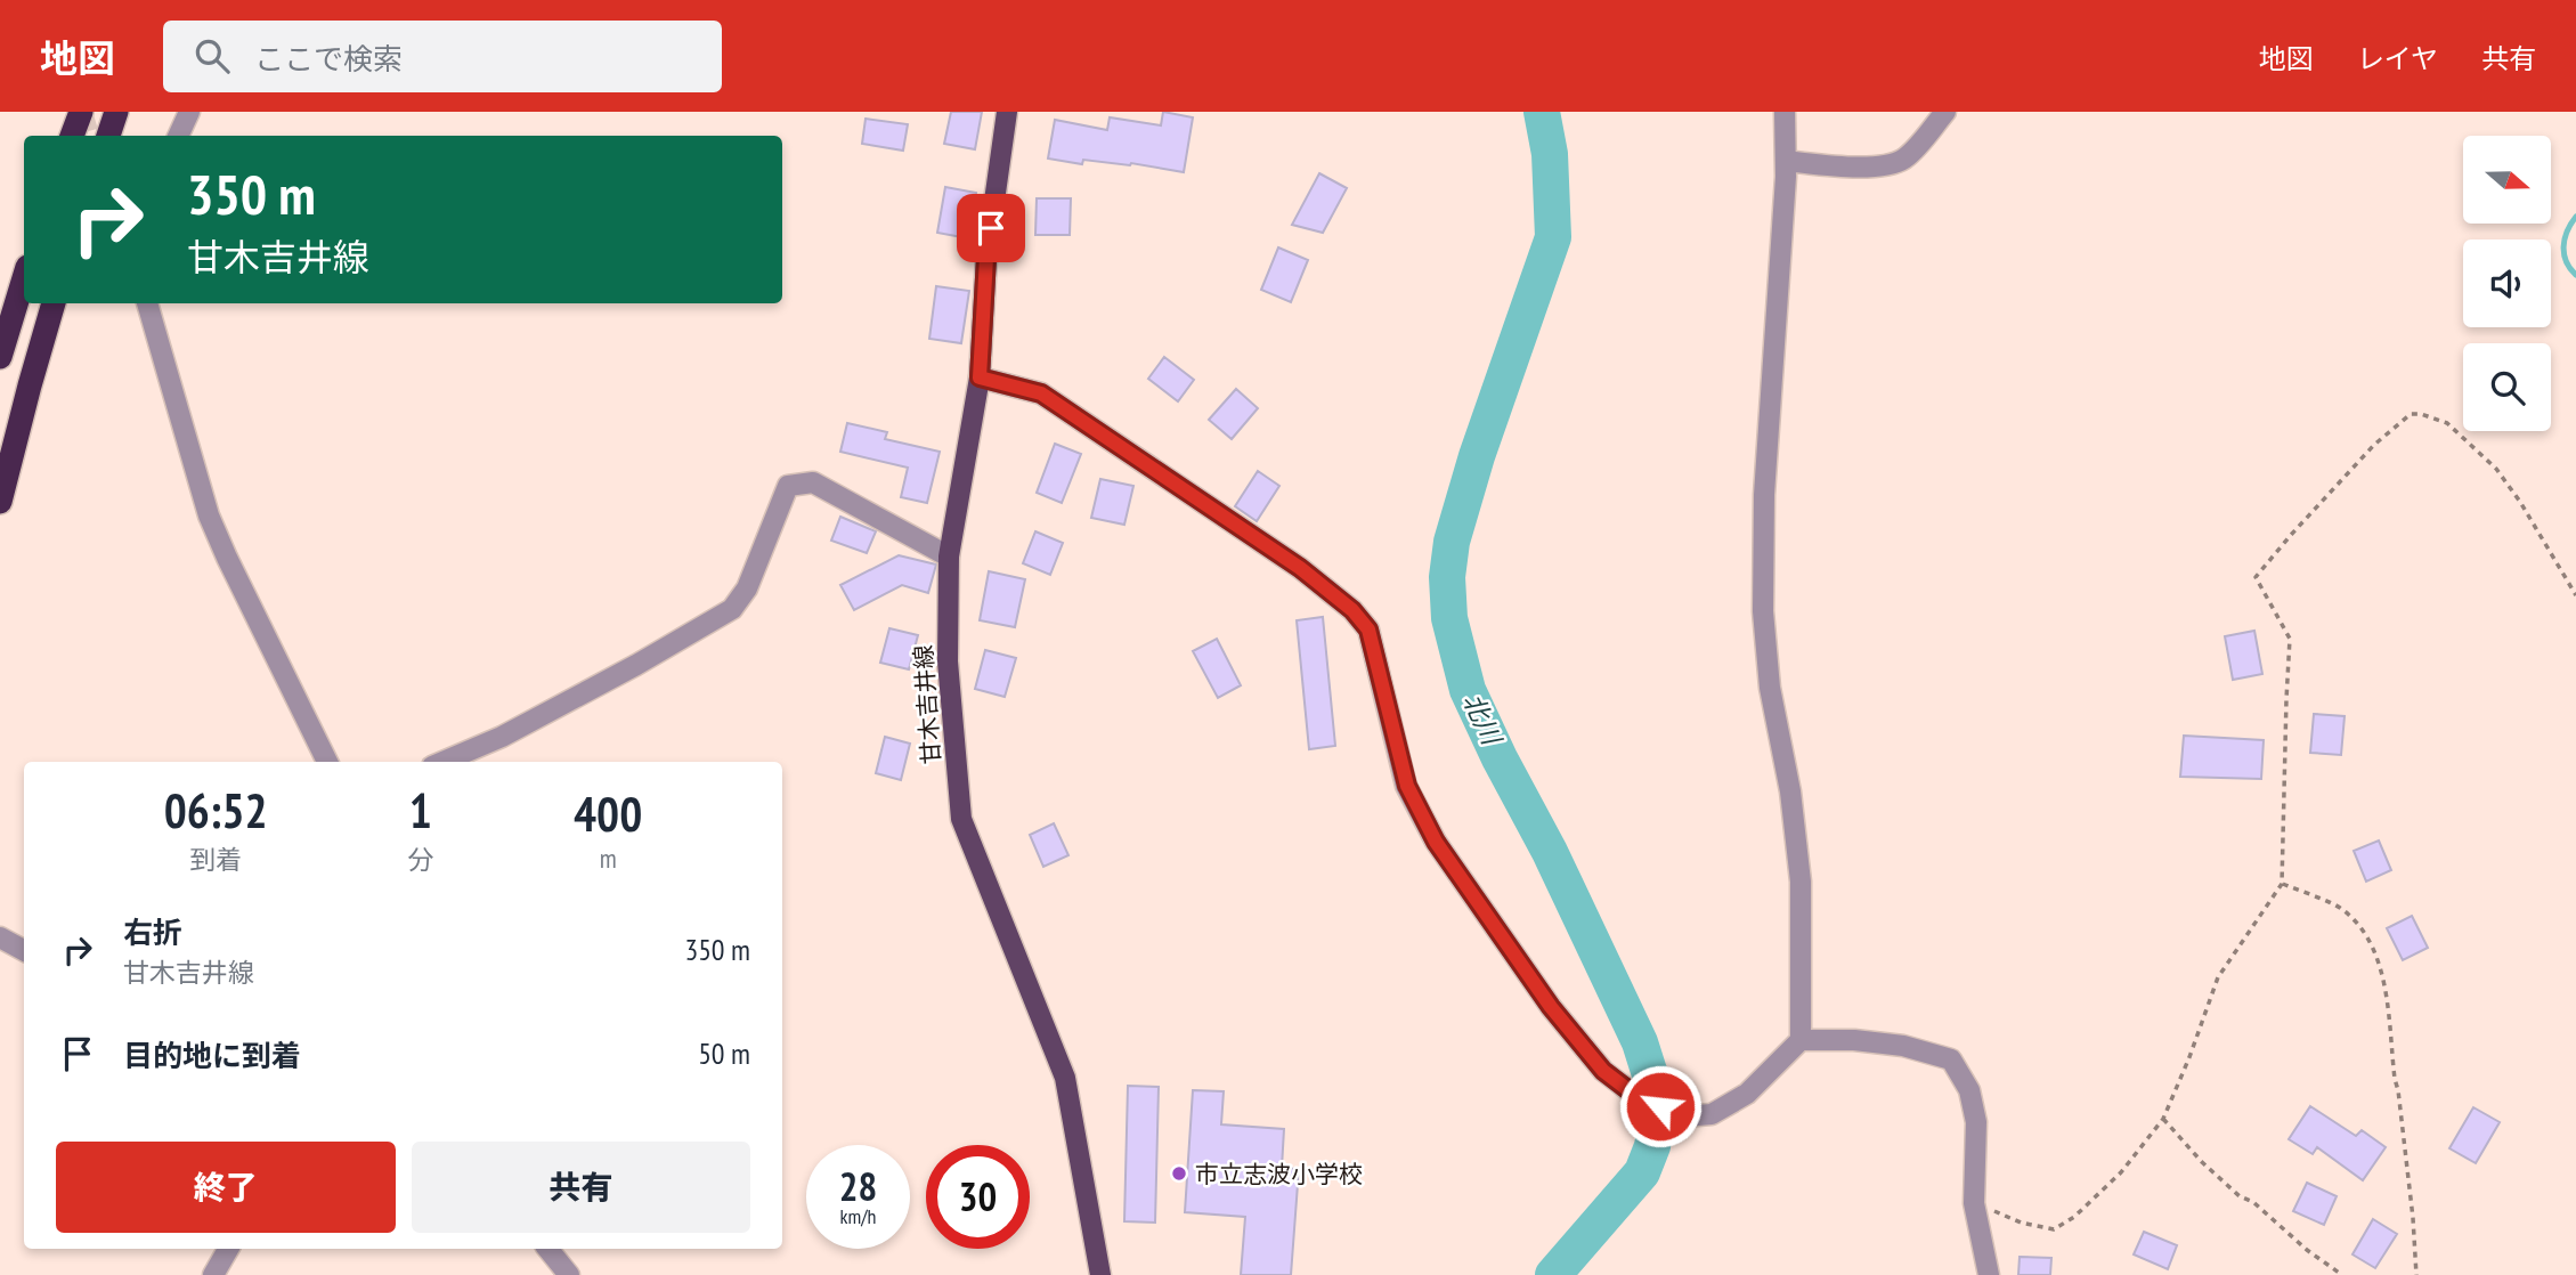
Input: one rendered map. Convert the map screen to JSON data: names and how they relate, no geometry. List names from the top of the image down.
{
  "streets": {
    "main road": ["甘木吉井線"]
  },
  "water": ["北川"],
  "places": ["市立志波小学校"],
  "north": "right",
  "page": {
    "header": "地図",
    "search": "ここで検索",
    "nav": ["地図", "レイヤ", "共有"],
    "turn": ["350 m", "甘木吉井線"],
    "eta": [
      "06:52",
      "到着",
      "1",
      "分",
      "400",
      "m"
    ],
    "list": [
      {
        "name": "右折",
        "note": "甘木吉井線",
        "value": "350 m"
      },
      {
        "name": "目的地に到着",
        "value": "50 m"
      }
    ],
    "buttons": ["終了", "共有"],
    "speed": "28 km/h",
    "limit": "30"
  }
}
